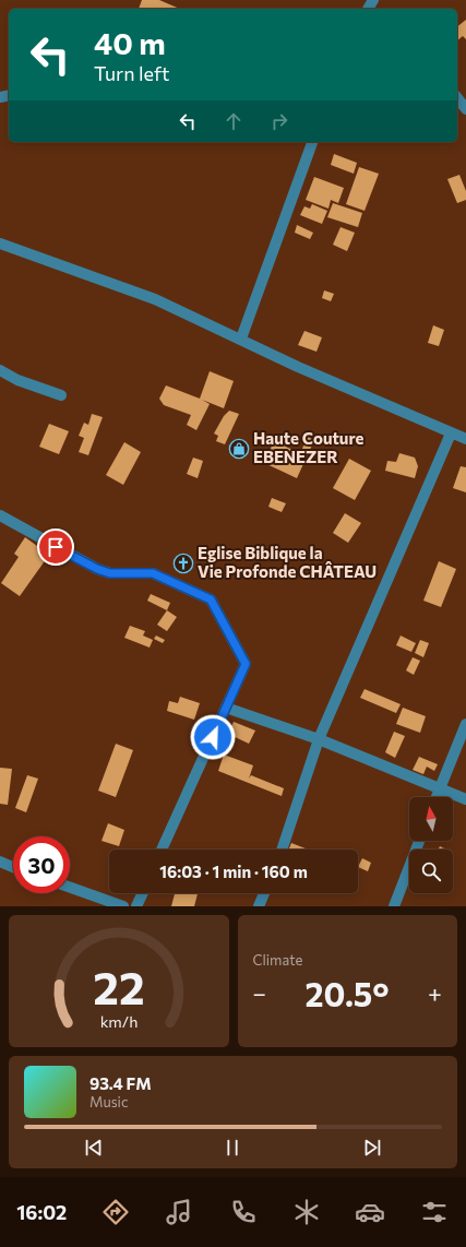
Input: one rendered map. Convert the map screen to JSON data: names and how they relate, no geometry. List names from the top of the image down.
{
  "places": {
    "shop": ["Haute Couture EBENEZER"],
    "church": ["Eglise Biblique la Vie Profonde CHÂTEAU"]
  },
  "north": "top",
  "page": {
    "turn": ["40 m", "Turn left"],
    "limit": "30",
    "trip": "16:03 · 1 min · 160 m",
    "tile": "Climate",
    "heat": ["−", "20.5°", "+"],
    "song": ["93.4 FM", "Music"],
    "tabs": "16:02",
    "gauge": ["22", "km/h"]
  }
}
